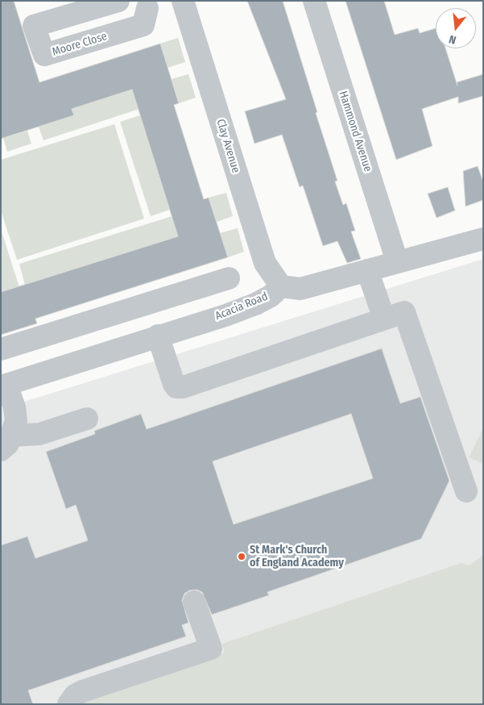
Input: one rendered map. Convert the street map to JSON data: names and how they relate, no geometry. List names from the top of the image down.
{
  "streets": {
    "street": [
      "Moore Close",
      "Hammond Avenue",
      "Clay Avenue",
      "Acacia Road"
    ]
  },
  "crossings": [
    ["Hammond Avenue", "Acacia Road"],
    ["Clay Avenue", "Acacia Road"]
  ],
  "places": ["St Mark's Church of England Academy"],
  "north": "bottom"
}
